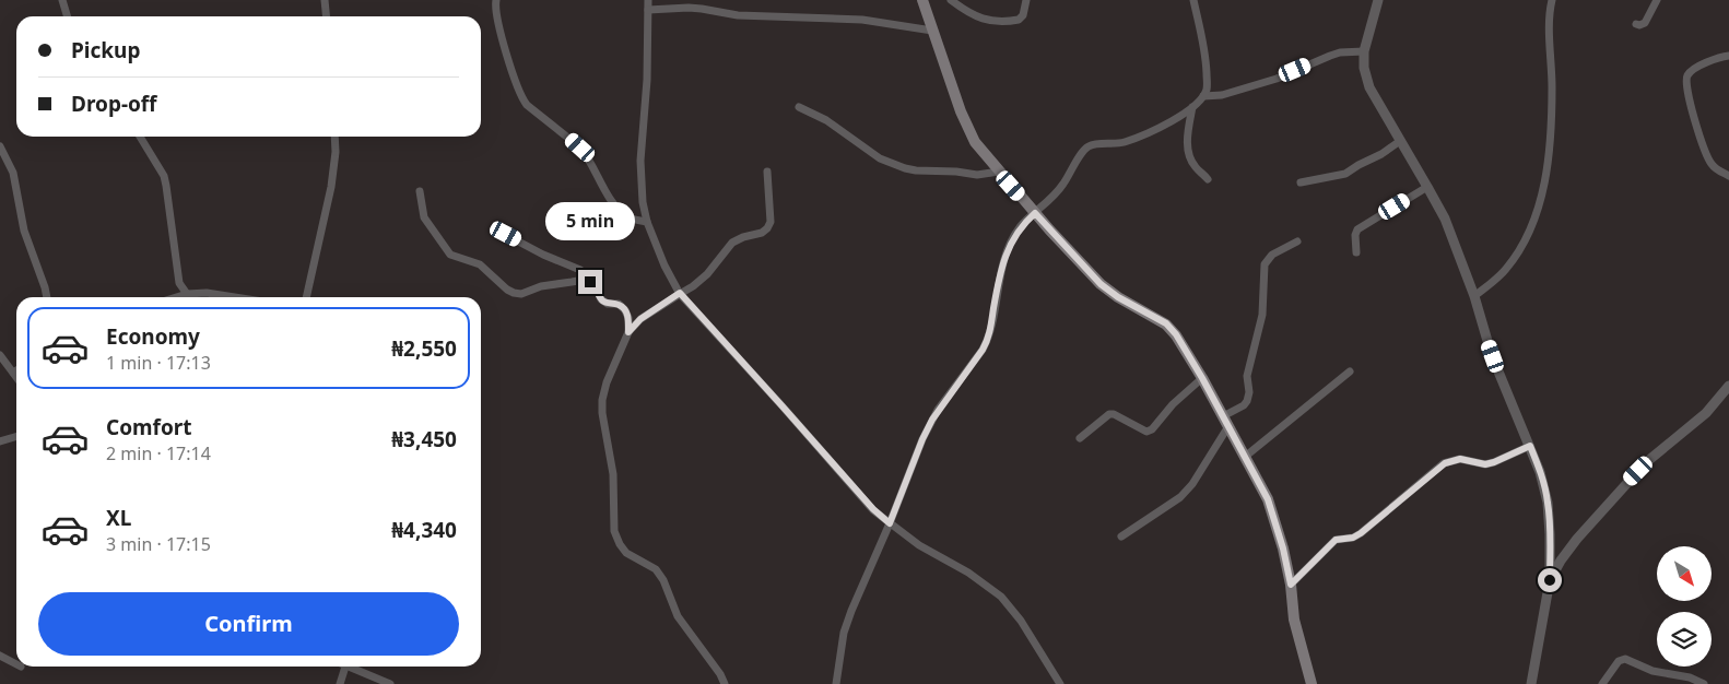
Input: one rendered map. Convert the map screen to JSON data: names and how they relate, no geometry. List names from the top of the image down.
{
  "north": "bottom right",
  "page": {
    "banner": ["Pickup", "Drop-off"],
    "bubble": "5 min",
    "list": [
      {
        "name": "Economy",
        "note": "1 min · 17:13",
        "value": "₦2,550"
      },
      {
        "name": "Comfort",
        "note": "2 min · 17:14",
        "value": "₦3,450"
      },
      {
        "name": "XL",
        "note": "3 min · 17:15",
        "value": "₦4,340"
      }
    ],
    "buttons": "Confirm"
  }
}
